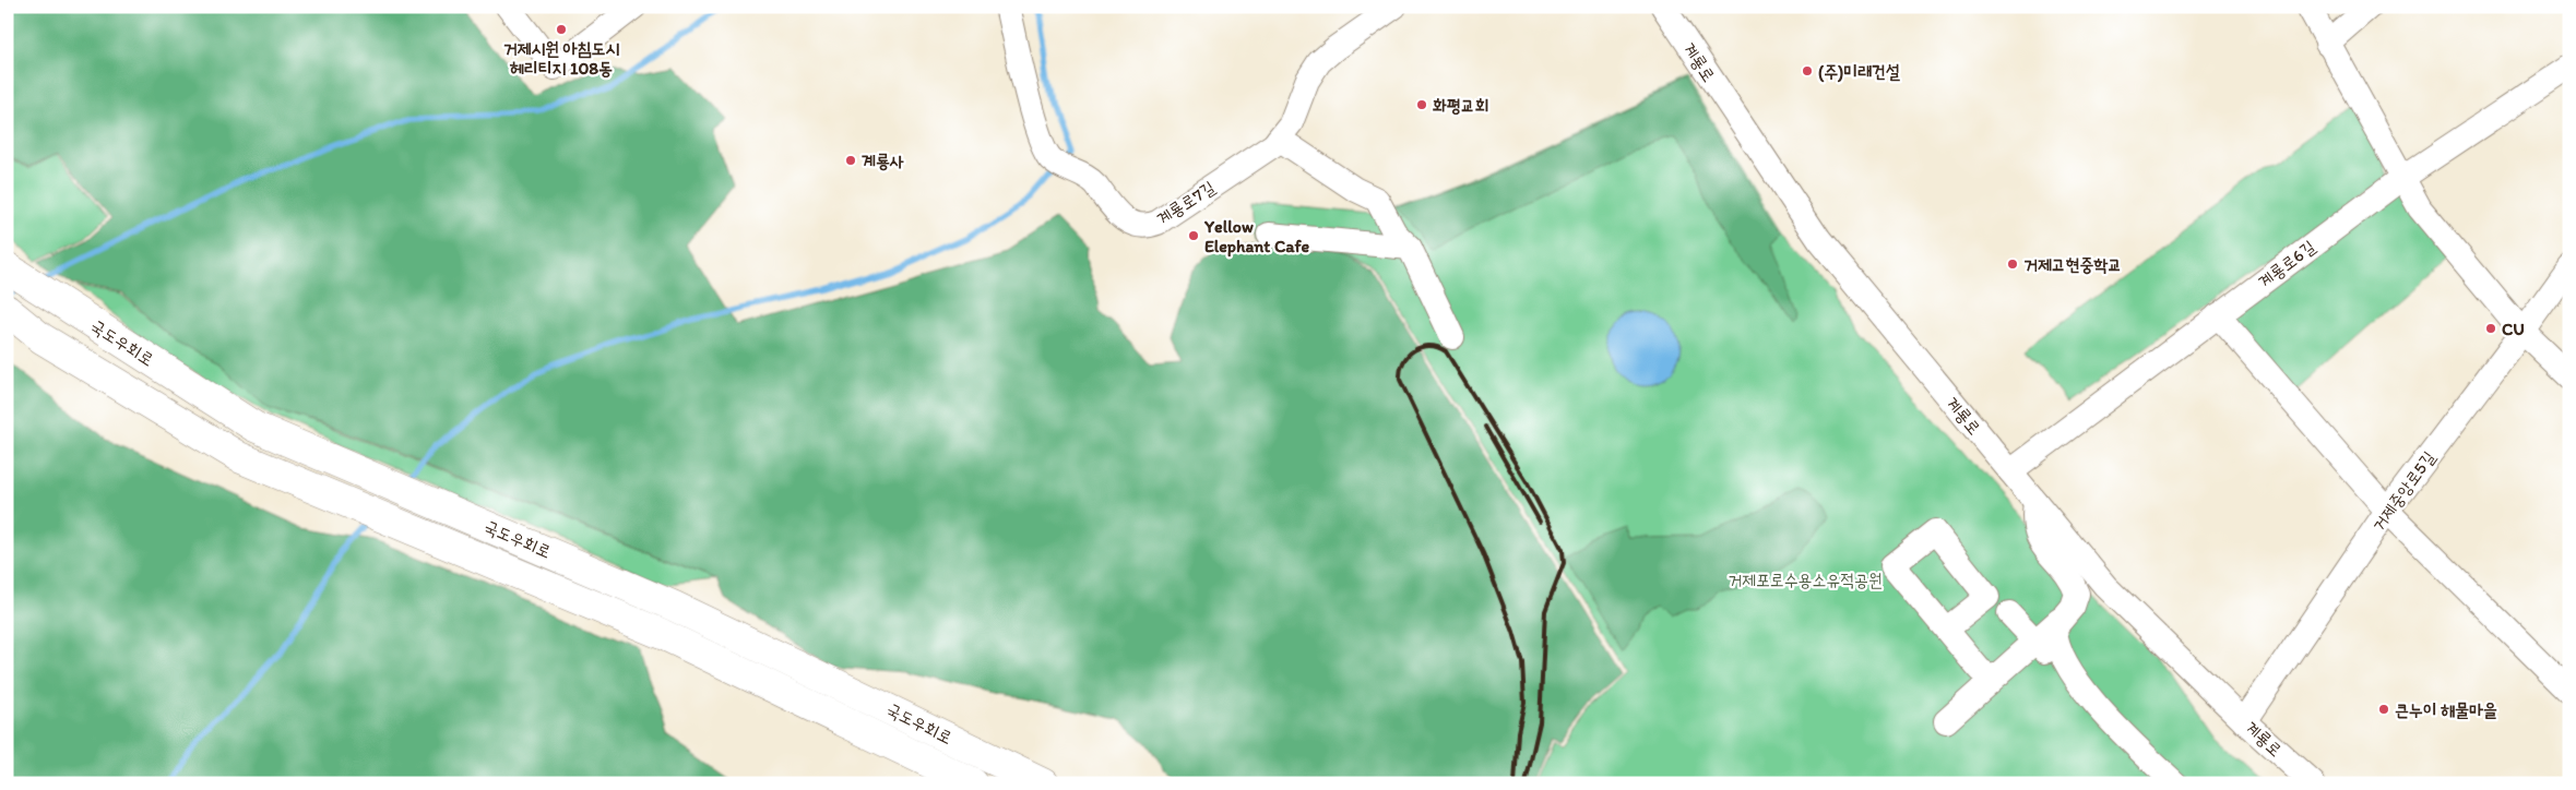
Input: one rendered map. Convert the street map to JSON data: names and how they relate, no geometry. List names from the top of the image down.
{
  "streets": {
    "highway": ["국도우회로"],
    "street": [
      "계룡로",
      "계룡로7길",
      "계룡로6길",
      "거제중앙로5길"
    ]
  },
  "crossings": [
    ["계룡로", "계룡로6길"],
    ["계룡로", "거제중앙로5길"]
  ],
  "parks": ["거제포로수용소유적공원"],
  "places": [
    "거제시원 아침도시 헤리티지 108동",
    "(주)미래건설",
    "화평교회",
    "계룡사",
    "Yellow Elephant Cafe",
    "거제고현중학교",
    "CU",
    "큰누이 해물마을"
  ]
}
